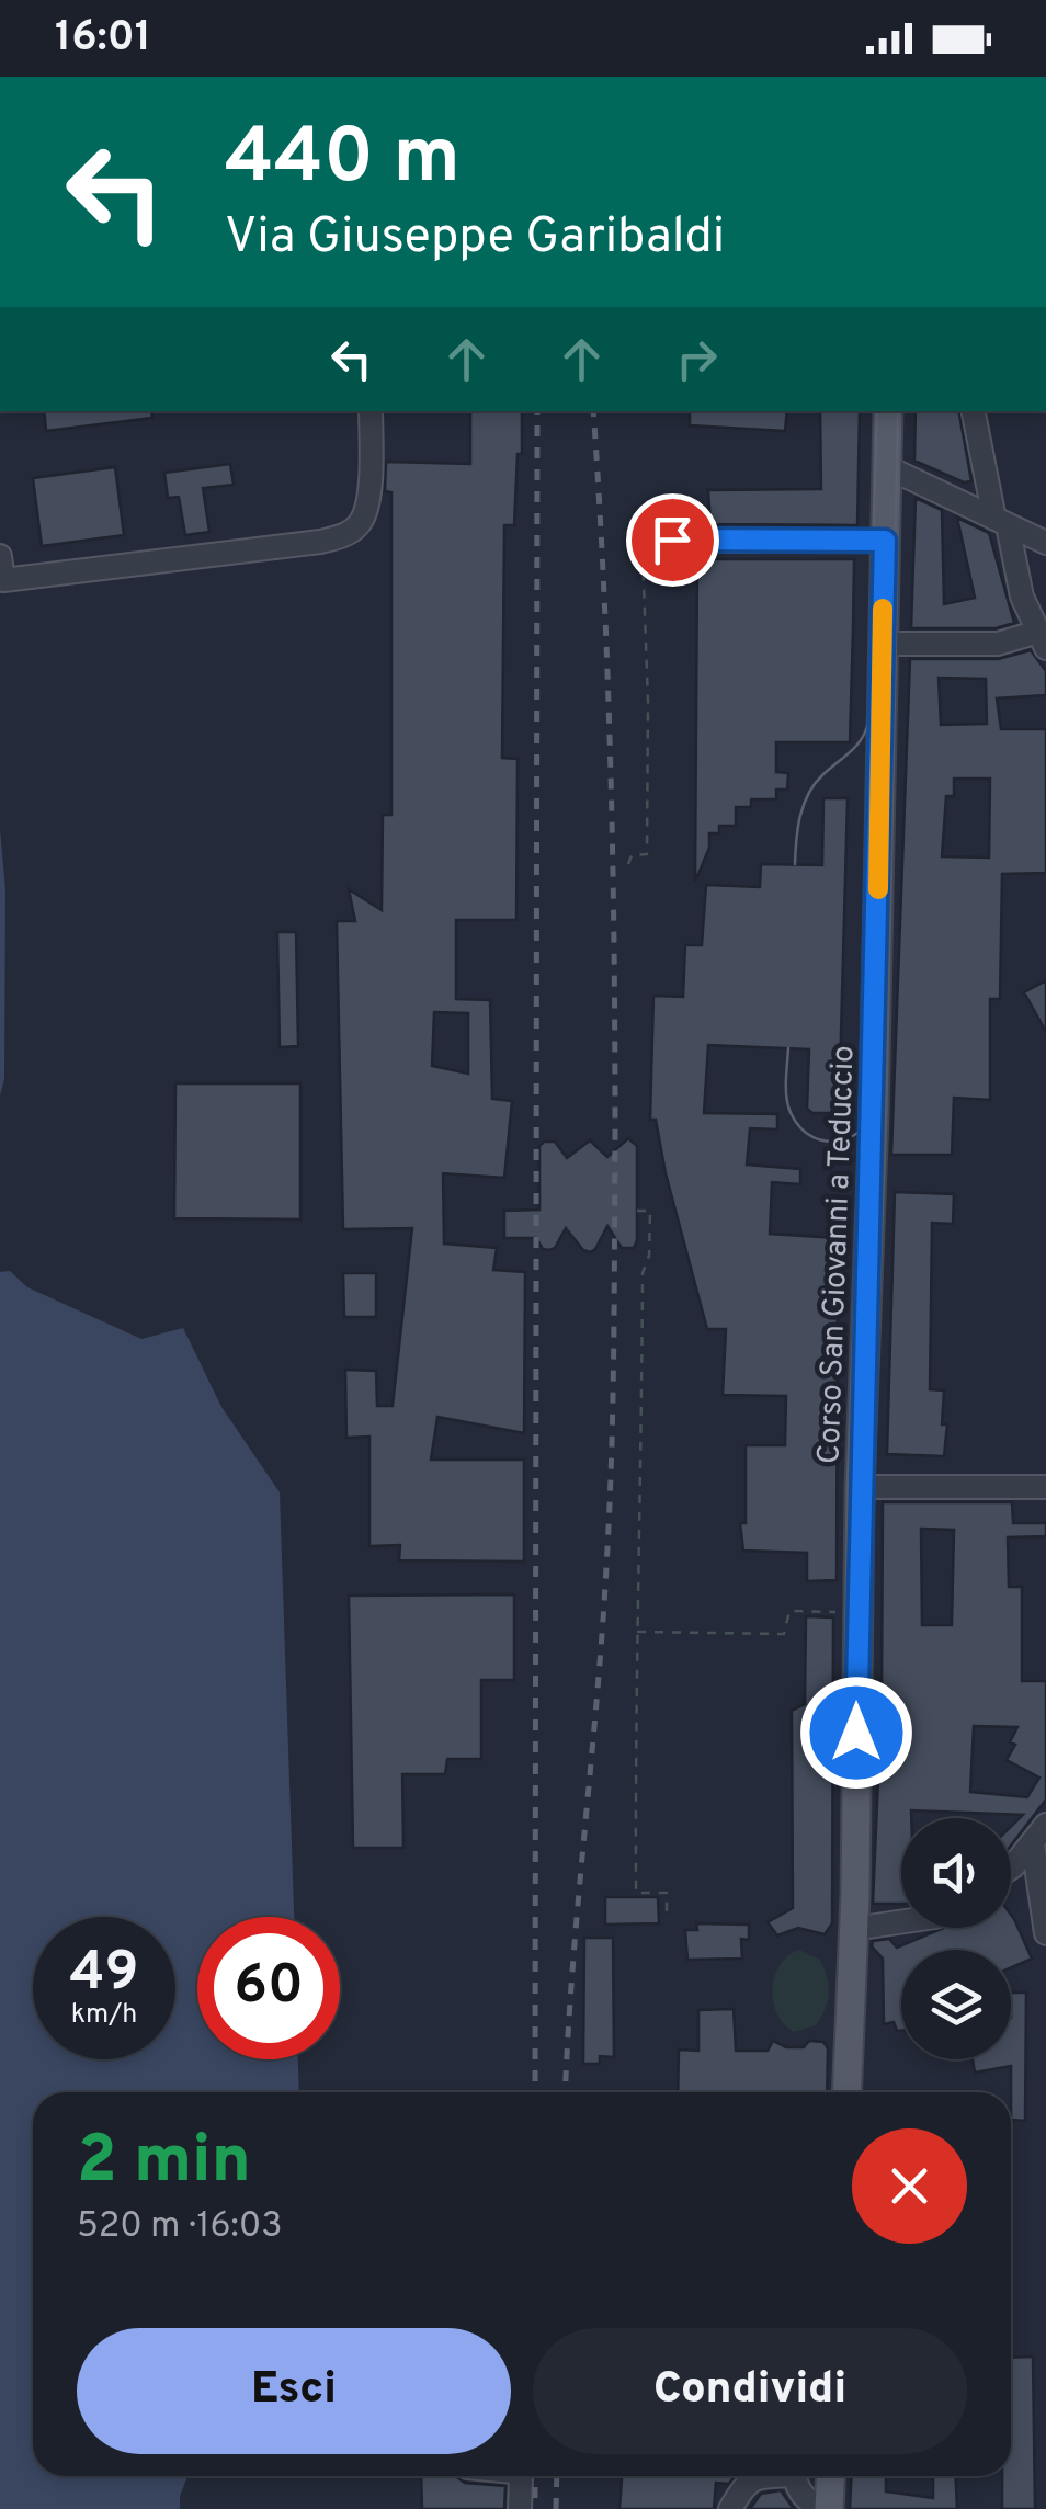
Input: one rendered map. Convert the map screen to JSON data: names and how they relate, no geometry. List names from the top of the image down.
{
  "streets": {
    "main road": ["Corso San Giovanni a Teduccio"]
  },
  "page": {
    "status": "16:01",
    "turn": ["440 m", "Via Giuseppe Garibaldi"],
    "speed": "49 km/h",
    "limit": "60",
    "heading": ["2 min", "520 m · 16:03"],
    "buttons": ["Esci", "Condividi"]
  }
}
